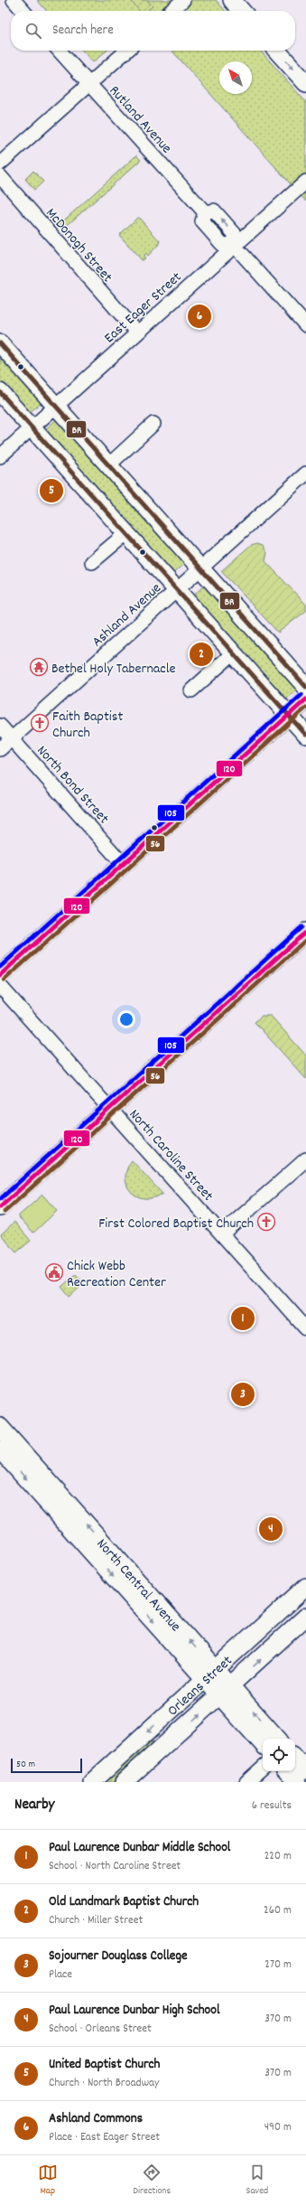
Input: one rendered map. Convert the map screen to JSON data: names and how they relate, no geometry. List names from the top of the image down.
{
  "streets": {
    "main road": ["North Central Avenue", "Orleans Street"],
    "street": [
      "Rutland Avenue",
      "McDonogh Street",
      "East Eager Street",
      "Ashland Avenue",
      "North Bond Street",
      "North Caroline Street"
    ]
  },
  "crossings": [
    ["Rutland Avenue", "East Eager Street"],
    ["McDonogh Street", "East Eager Street"],
    ["Ashland Avenue", "North Bond Street"],
    ["North Central Avenue", "Orleans Street"]
  ],
  "places": {
    "temple": ["Bethel Holy Tabernacle"],
    "church": ["Faith Baptist Church", "First Colored Baptist Church"],
    "public building": ["Chick Webb Recreation Center"]
  },
  "lines": [
    "transit line BR",
    "transit line 105",
    "transit line 120",
    "transit line 56"
  ],
  "scale_bar": "50 m",
  "north": "top left",
  "page": {
    "search": "Search here",
    "pins": [
      "6",
      "5",
      "2",
      "1",
      "3",
      "4"
    ],
    "scale": "50 m",
    "heading": ["Nearby", "6 results"],
    "list": [
      {
        "mark": "1",
        "name": "Paul Laurence Dunbar Middle School",
        "note": "School · North Caroline Street",
        "value": "220 m"
      },
      {
        "mark": "2",
        "name": "Old Landmark Baptist Church",
        "note": "Church · Miller Street",
        "value": "260 m"
      },
      {
        "mark": "3",
        "name": "Sojourner Douglass College",
        "note": "Place",
        "value": "270 m"
      },
      {
        "mark": "4",
        "name": "Paul Laurence Dunbar High School",
        "note": "School · Orleans Street",
        "value": "370 m"
      },
      {
        "mark": "5",
        "name": "United Baptist Church",
        "note": "Church · North Broadway",
        "value": "370 m"
      },
      {
        "mark": "6",
        "name": "Ashland Commons",
        "note": "Place · East Eager Street",
        "value": "490 m"
      }
    ],
    "nav": ["Map", "Directions", "Saved"]
  }
}
